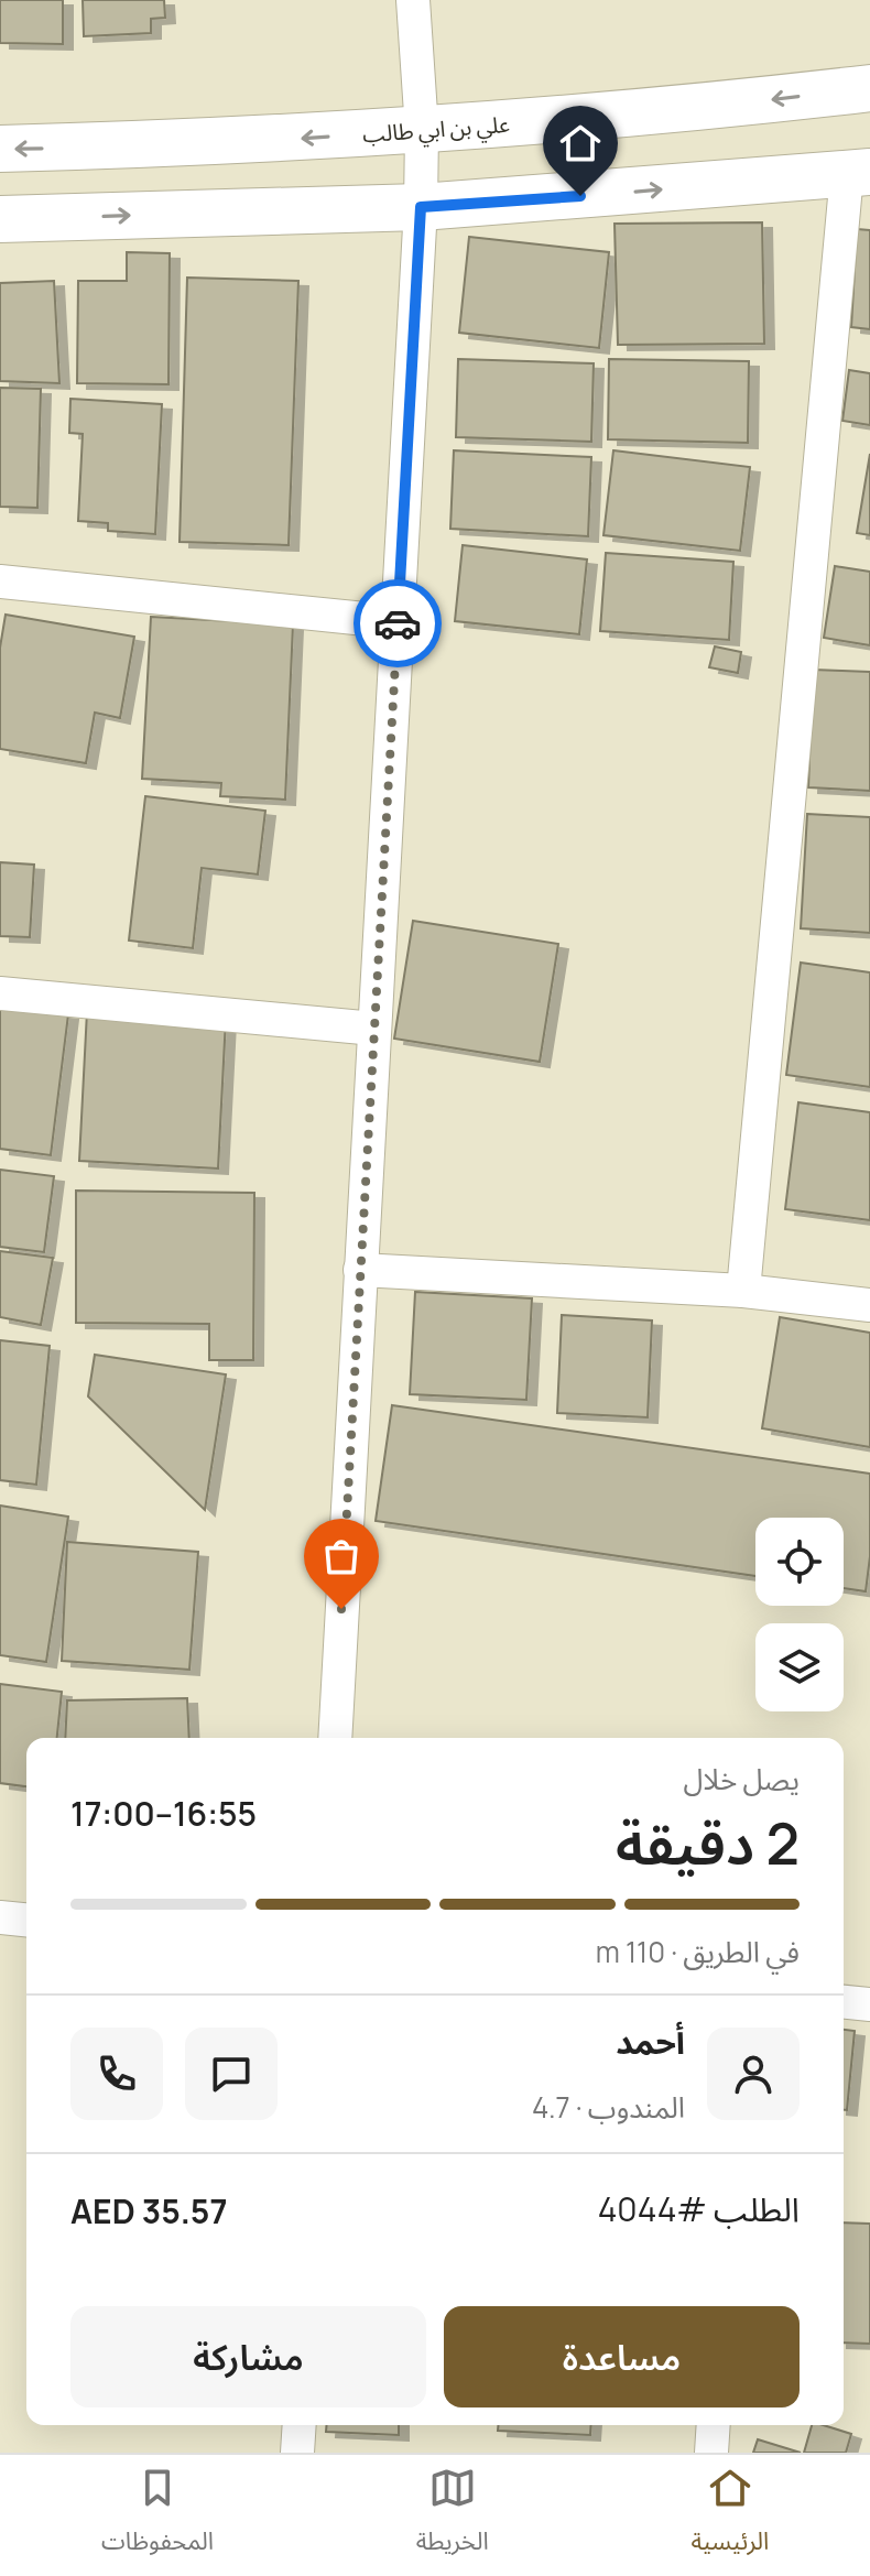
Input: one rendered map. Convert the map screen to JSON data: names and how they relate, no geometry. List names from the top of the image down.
{
  "streets": {
    "main road": ["علي بن ابي طالب"]
  },
  "page": {
    "heading": ["2 دقيقة", "يصل خلال", "16:55–17:00"],
    "panel": [
      "أحمد",
      "المندوب · 4.7",
      "الطلب #4044",
      "AED 35.57"
    ],
    "bar": "في الطريق · 110 m",
    "buttons": ["مساعدة", "مشاركة"],
    "tabs": ["الرئيسية", "الخريطة", "المحفوظات"]
  }
}
